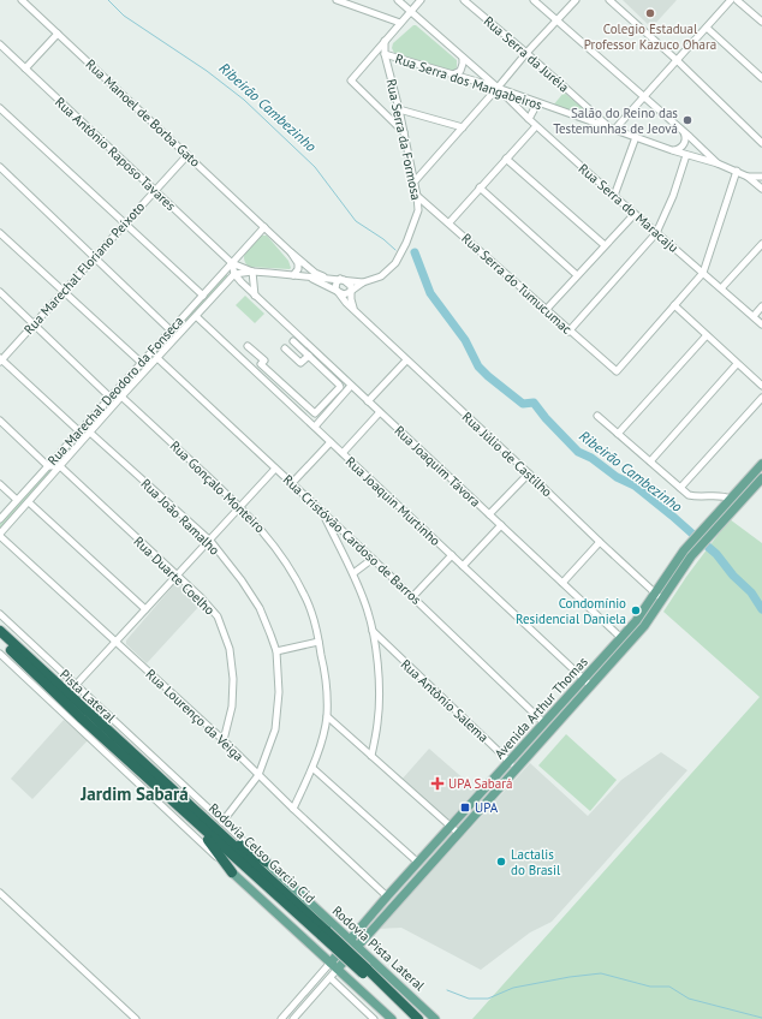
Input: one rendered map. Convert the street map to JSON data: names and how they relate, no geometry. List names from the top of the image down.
{
  "streets": {
    "highway": ["Rodovia Celso Garcia Cid"],
    "main road": ["Avenida Arthur Thomas", "Rodovia Pista Lateral"],
    "street": [
      "Rua Serra da Juréia",
      "Rua Serra dos Mangabeiros",
      "Rua Manoel de Borba Gato",
      "Rua Serra da Formosa",
      "Rua Antônio Raposo Tavares",
      "Rua Serra do Maracaju",
      "Rua Marechal Floriano Peixoto",
      "Rua Serra do Tumucumac",
      "Rua Marechal Deodoro da Fonseca",
      "Rua Júlio de Castilho",
      "Rua Joaquim Távora",
      "Rua Gonçalo Monteiro",
      "Rua Joaquin Murtinho",
      "Rua João Ramalho",
      "Rua Cristóvão Cardoso de Barros",
      "Rua Duarte Coelho",
      "Pista Lateral",
      "Rua Antônio Salema",
      "Rua Lourenço da Veiga"
    ]
  },
  "crossings": [
    ["Rua Serra da Juréia", "Rua Serra dos Mangabeiros"],
    ["Rua Serra dos Mangabeiros", "Rua Serra da Formosa"],
    ["Rua Serra dos Mangabeiros", "Rua Serra do Maracaju"],
    ["Rua Manoel de Borba Gato", "Rua Marechal Floriano Peixoto"],
    ["Rua Manoel de Borba Gato", "Rua Marechal Deodoro da Fonseca"],
    ["Rua Serra da Formosa", "Rua Antônio Raposo Tavares"],
    ["Rua Serra da Formosa", "Rua Serra do Tumucumac"],
    ["Rua Serra da Formosa", "Rua Marechal Deodoro da Fonseca"],
    ["Rua Serra da Formosa", "Rua Júlio de Castilho"],
    ["Rua Serra da Formosa", "Rua Joaquim Távora"],
    ["Rua Antônio Raposo Tavares", "Rua Marechal Floriano Peixoto"],
    ["Rua Antônio Raposo Tavares", "Rua Marechal Deodoro da Fonseca"],
    ["Rua Júlio de Castilho", "Avenida Arthur Thomas"],
    ["Rua Joaquim Távora", "Avenida Arthur Thomas"],
    ["Rua Gonçalo Monteiro", "Rua Lourenço da Veiga"],
    ["Rua Joaquin Murtinho", "Avenida Arthur Thomas"],
    ["Rua João Ramalho", "Pista Lateral"],
    ["Rua João Ramalho", "Rua Lourenço da Veiga"],
    ["Rua João Ramalho", "Rodovia Celso Garcia Cid"],
    ["Rua Cristóvão Cardoso de Barros", "Avenida Arthur Thomas"],
    ["Rua Duarte Coelho", "Rua Lourenço da Veiga"],
    ["Pista Lateral", "Rodovia Celso Garcia Cid"],
    ["Rua Antônio Salema", "Avenida Arthur Thomas"],
    ["Avenida Arthur Thomas", "Rua Lourenço da Veiga"],
    ["Avenida Arthur Thomas", "Rodovia Pista Lateral"]
  ],
  "districts": ["Jardim Sabará"],
  "water": ["Ribeirão Cambezinho"],
  "places": {
    "other": [
      "Colegio Estadual Professor Kazuco Ohara",
      "Salão do Reino das Testemunhas de Jeová",
      "Condomínio Residencial Daniela",
      "Lactalis do Brasil"
    ],
    "health": ["UPA Sabará"],
    "transit": ["UPA"]
  }
}
